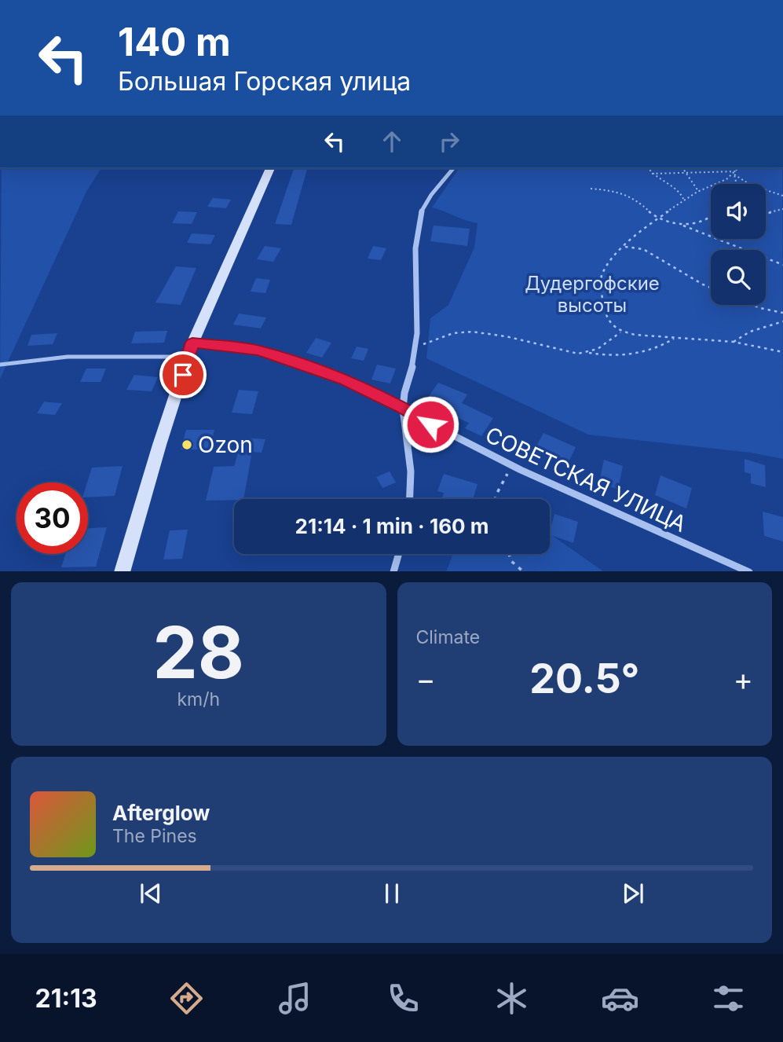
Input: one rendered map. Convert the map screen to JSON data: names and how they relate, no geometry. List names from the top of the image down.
{
  "streets": {
    "street": ["СОВЕТСКАЯ УЛИЦА"]
  },
  "parks": ["Дудергофские высоты"],
  "places": ["Ozon"],
  "page": {
    "turn": ["140 m", "Большая Горская улица"],
    "limit": "30",
    "trip": "21:14 · 1 min · 160 m",
    "tile": [
      ["28", "km/h"],
      "Climate"
    ],
    "heat": ["−", "20.5°", "+"],
    "song": ["Afterglow", "The Pines"],
    "tabs": "21:13"
  }
}
